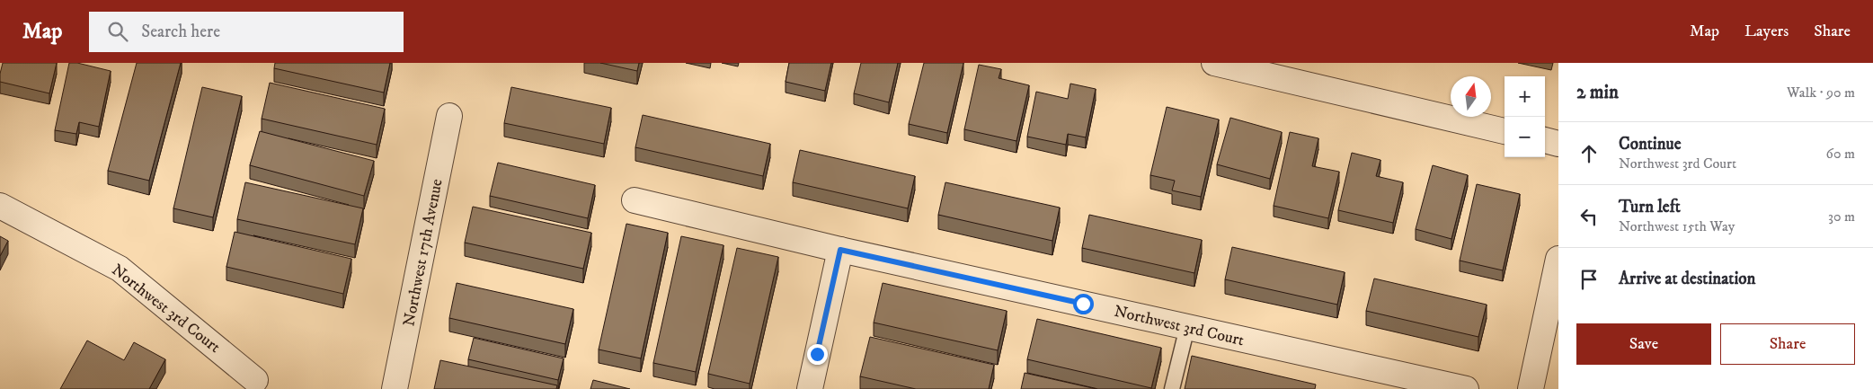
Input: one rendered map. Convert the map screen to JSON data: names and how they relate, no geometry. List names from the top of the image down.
{
  "streets": {
    "street": ["Northwest 17th Avenue", "Northwest 3rd Court"]
  },
  "north": "top",
  "page": {
    "header": "Map",
    "search": "Search here",
    "nav": ["Map", "Layers", "Share"],
    "heading": ["2 min", "Walk · 90 m"],
    "map_buttons": ["+", "−"],
    "list": [
      ["Continue", "Northwest 3rd Court", "60 m"],
      ["Turn left", "Northwest 15th Way", "30 m"],
      "Arrive at destination"
    ],
    "buttons": ["Save", "Share"]
  }
}
